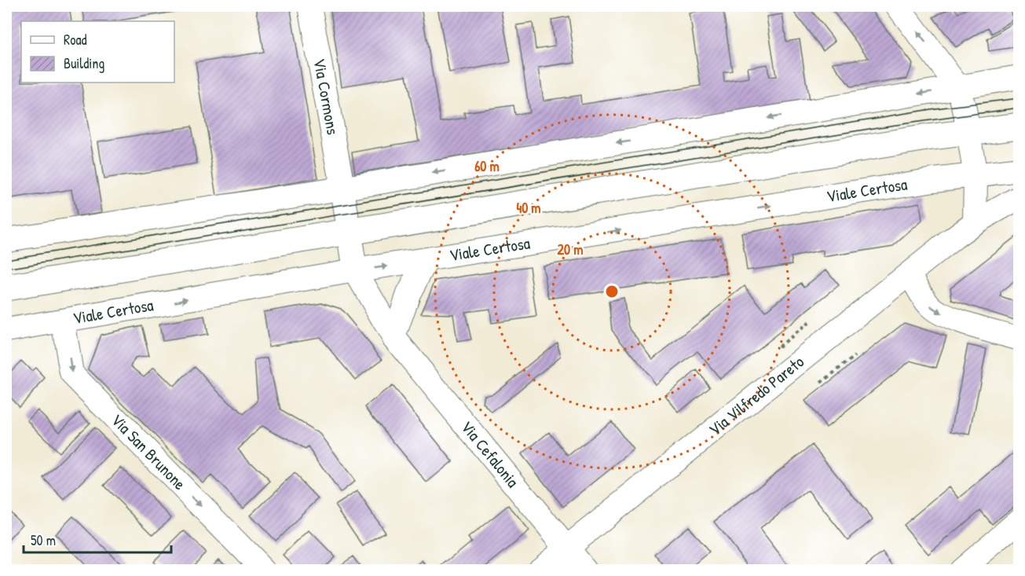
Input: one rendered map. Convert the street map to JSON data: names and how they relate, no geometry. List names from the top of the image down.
{
  "streets": {
    "street": [
      "Via Cormons",
      "Viale Certosa",
      "Via Vilfredo Pareto",
      "Via San Brunone",
      "Via Cefalonia"
    ]
  },
  "crossings": [
    ["Viale Certosa", "Via San Brunone"],
    ["Viale Certosa", "Via Cefalonia"],
    ["Via Vilfredo Pareto", "Via Cefalonia"]
  ],
  "one_way": ["Via San Brunone"],
  "legend": ["Road", "Building"],
  "scale_bar": "50 m",
  "rings": ["60 m", "40 m", "20 m"]
}
